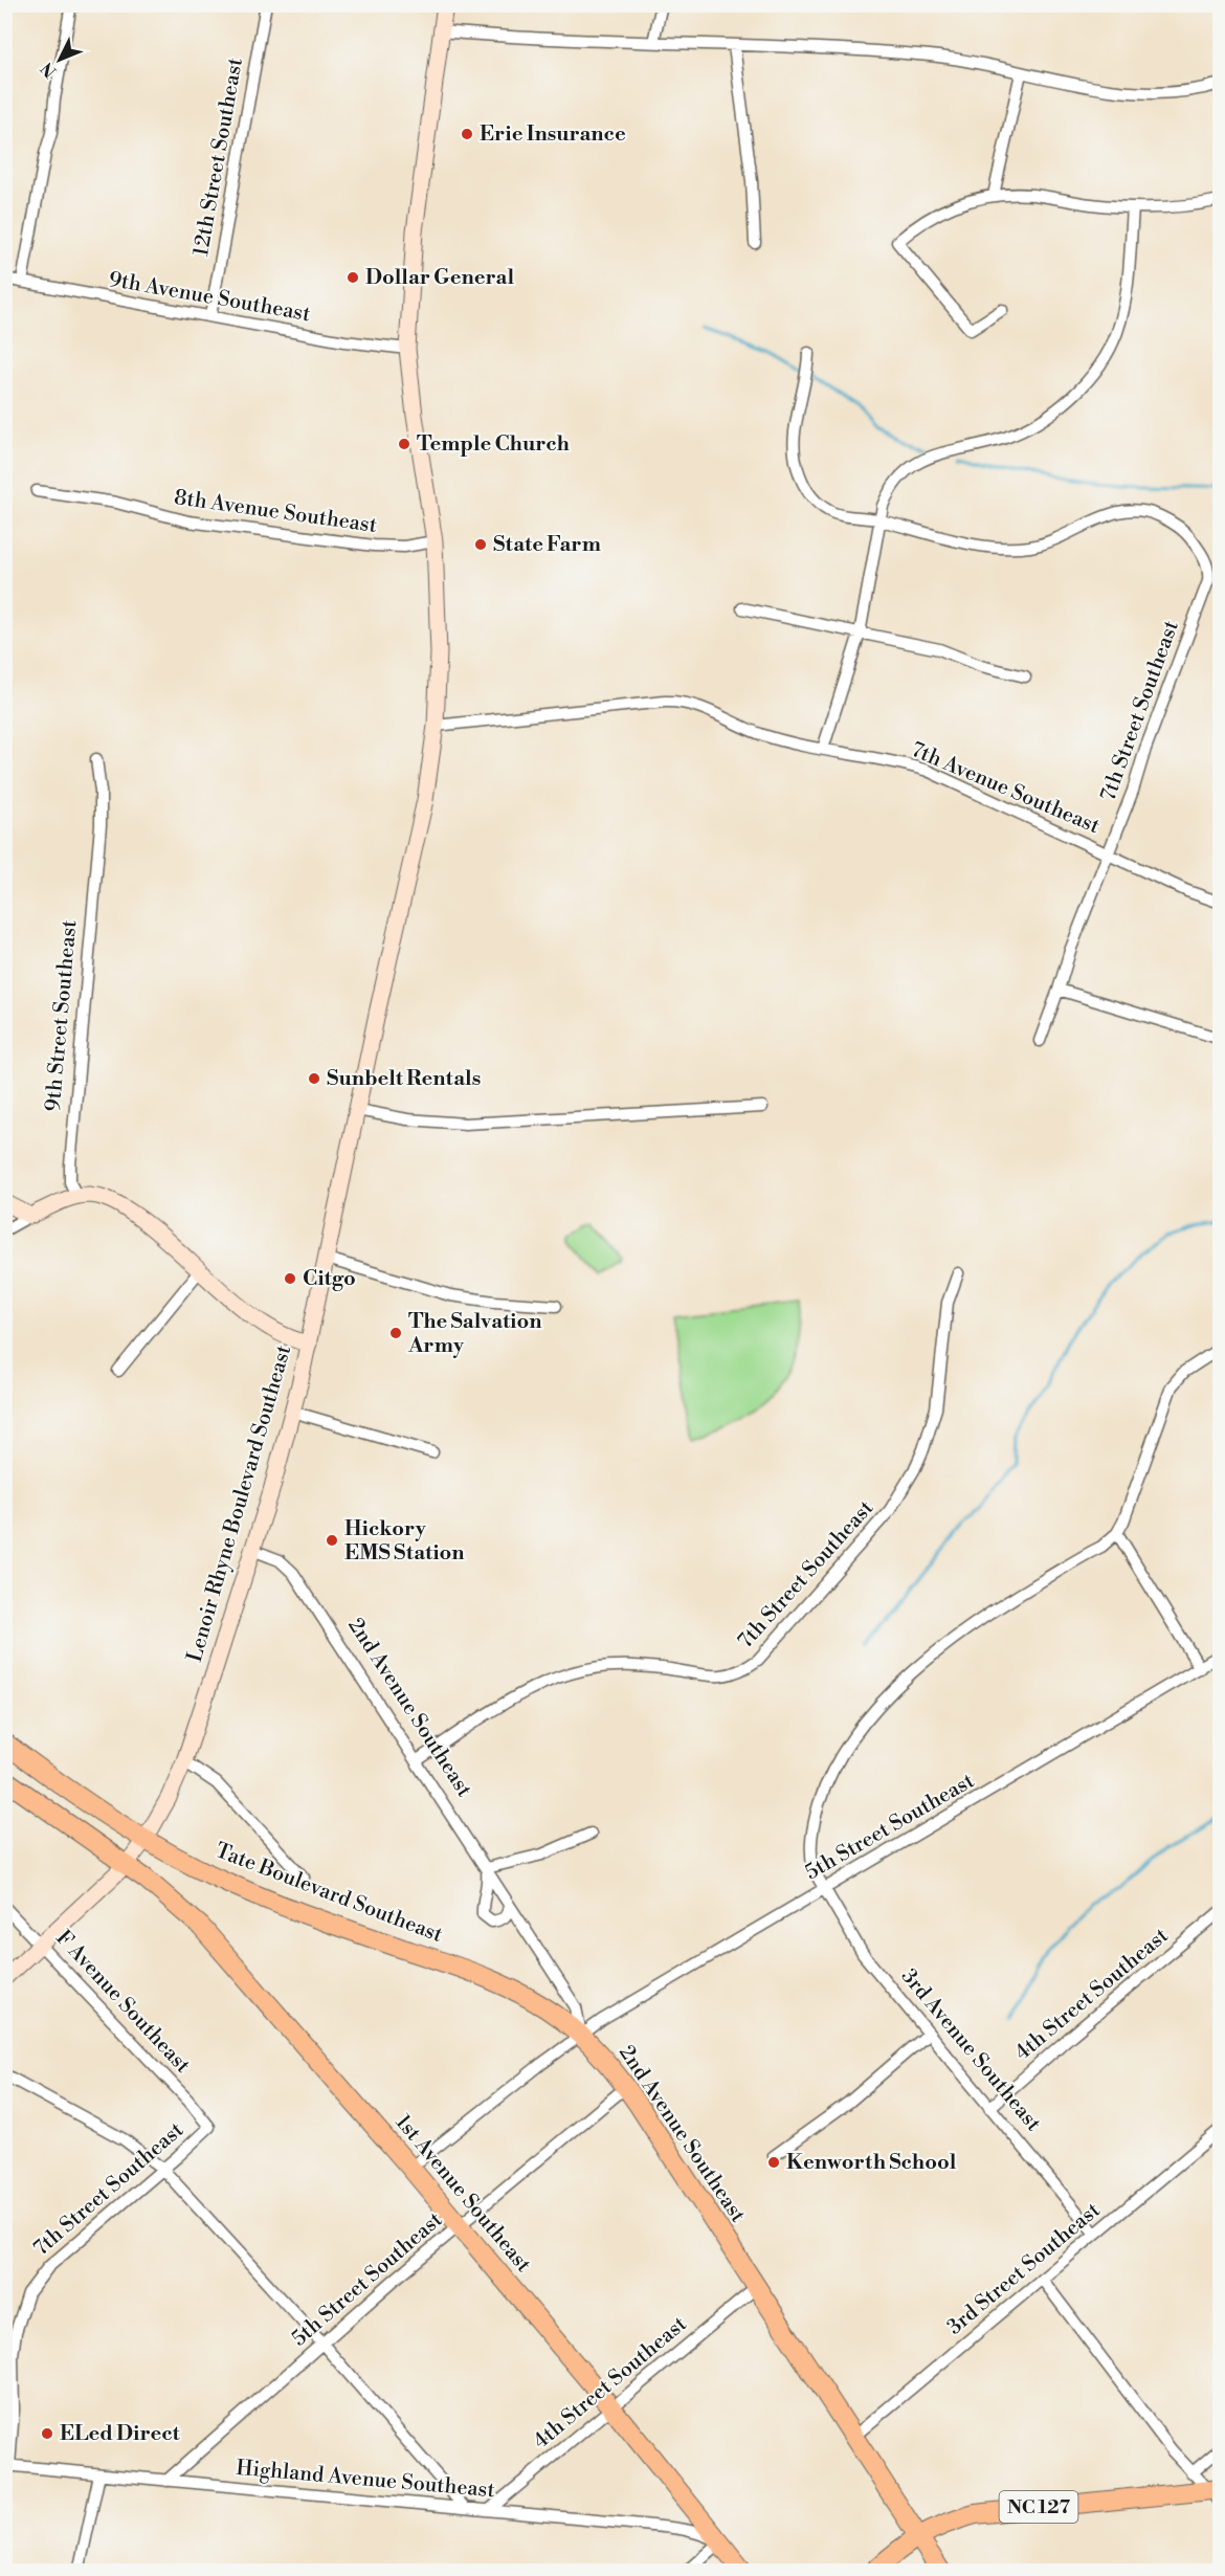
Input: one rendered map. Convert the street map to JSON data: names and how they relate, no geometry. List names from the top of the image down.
{
  "streets": {
    "main road": [
      "Lenoir Rhyne Boulevard Southeast",
      "2nd Avenue Southeast",
      "Tate Boulevard Southeast",
      "1st Avenue Southeast",
      "NC 127"
    ],
    "street": [
      "12th Street Southeast",
      "9th Avenue Southeast",
      "8th Avenue Southeast",
      "7th Street Southeast",
      "7th Avenue Southeast",
      "9th Street Southeast",
      "5th Street Southeast",
      "4th Street Southeast",
      "F Avenue Southeast",
      "3rd Avenue Southeast",
      "3rd Street Southeast",
      "Highland Avenue Southeast"
    ]
  },
  "crossings": [
    ["12th Street Southeast", "9th Avenue Southeast"],
    ["9th Avenue Southeast", "Lenoir Rhyne Boulevard Southeast"],
    ["8th Avenue Southeast", "Lenoir Rhyne Boulevard Southeast"],
    ["7th Street Southeast", "7th Avenue Southeast"],
    ["7th Street Southeast", "2nd Avenue Southeast"],
    ["7th Street Southeast", "F Avenue Southeast"],
    ["7th Street Southeast", "Highland Avenue Southeast"],
    ["7th Avenue Southeast", "Lenoir Rhyne Boulevard Southeast"],
    ["Lenoir Rhyne Boulevard Southeast", "2nd Avenue Southeast"],
    ["Lenoir Rhyne Boulevard Southeast", "Tate Boulevard Southeast"],
    ["Lenoir Rhyne Boulevard Southeast", "F Avenue Southeast"],
    ["Lenoir Rhyne Boulevard Southeast", "1st Avenue Southeast"],
    ["2nd Avenue Southeast", "5th Street Southeast"],
    ["2nd Avenue Southeast", "Tate Boulevard Southeast"],
    ["2nd Avenue Southeast", "4th Street Southeast"],
    ["2nd Avenue Southeast", "3rd Street Southeast"],
    ["2nd Avenue Southeast", "NC 127"],
    ["5th Street Southeast", "Tate Boulevard Southeast"],
    ["5th Street Southeast", "3rd Avenue Southeast"],
    ["5th Street Southeast", "1st Avenue Southeast"],
    ["5th Street Southeast", "Highland Avenue Southeast"],
    ["4th Street Southeast", "3rd Avenue Southeast"],
    ["4th Street Southeast", "1st Avenue Southeast"],
    ["4th Street Southeast", "Highland Avenue Southeast"],
    ["3rd Avenue Southeast", "3rd Street Southeast"],
    ["1st Avenue Southeast", "Highland Avenue Southeast"]
  ],
  "places": [
    "Erie Insurance",
    "Dollar General",
    "Temple Church",
    "State Farm",
    "Sunbelt Rentals",
    "Citgo",
    "The Salvation Army",
    "Hickory EMS Station",
    "Kenworth School",
    "ELed Direct"
  ],
  "north": "bottom left"
}
